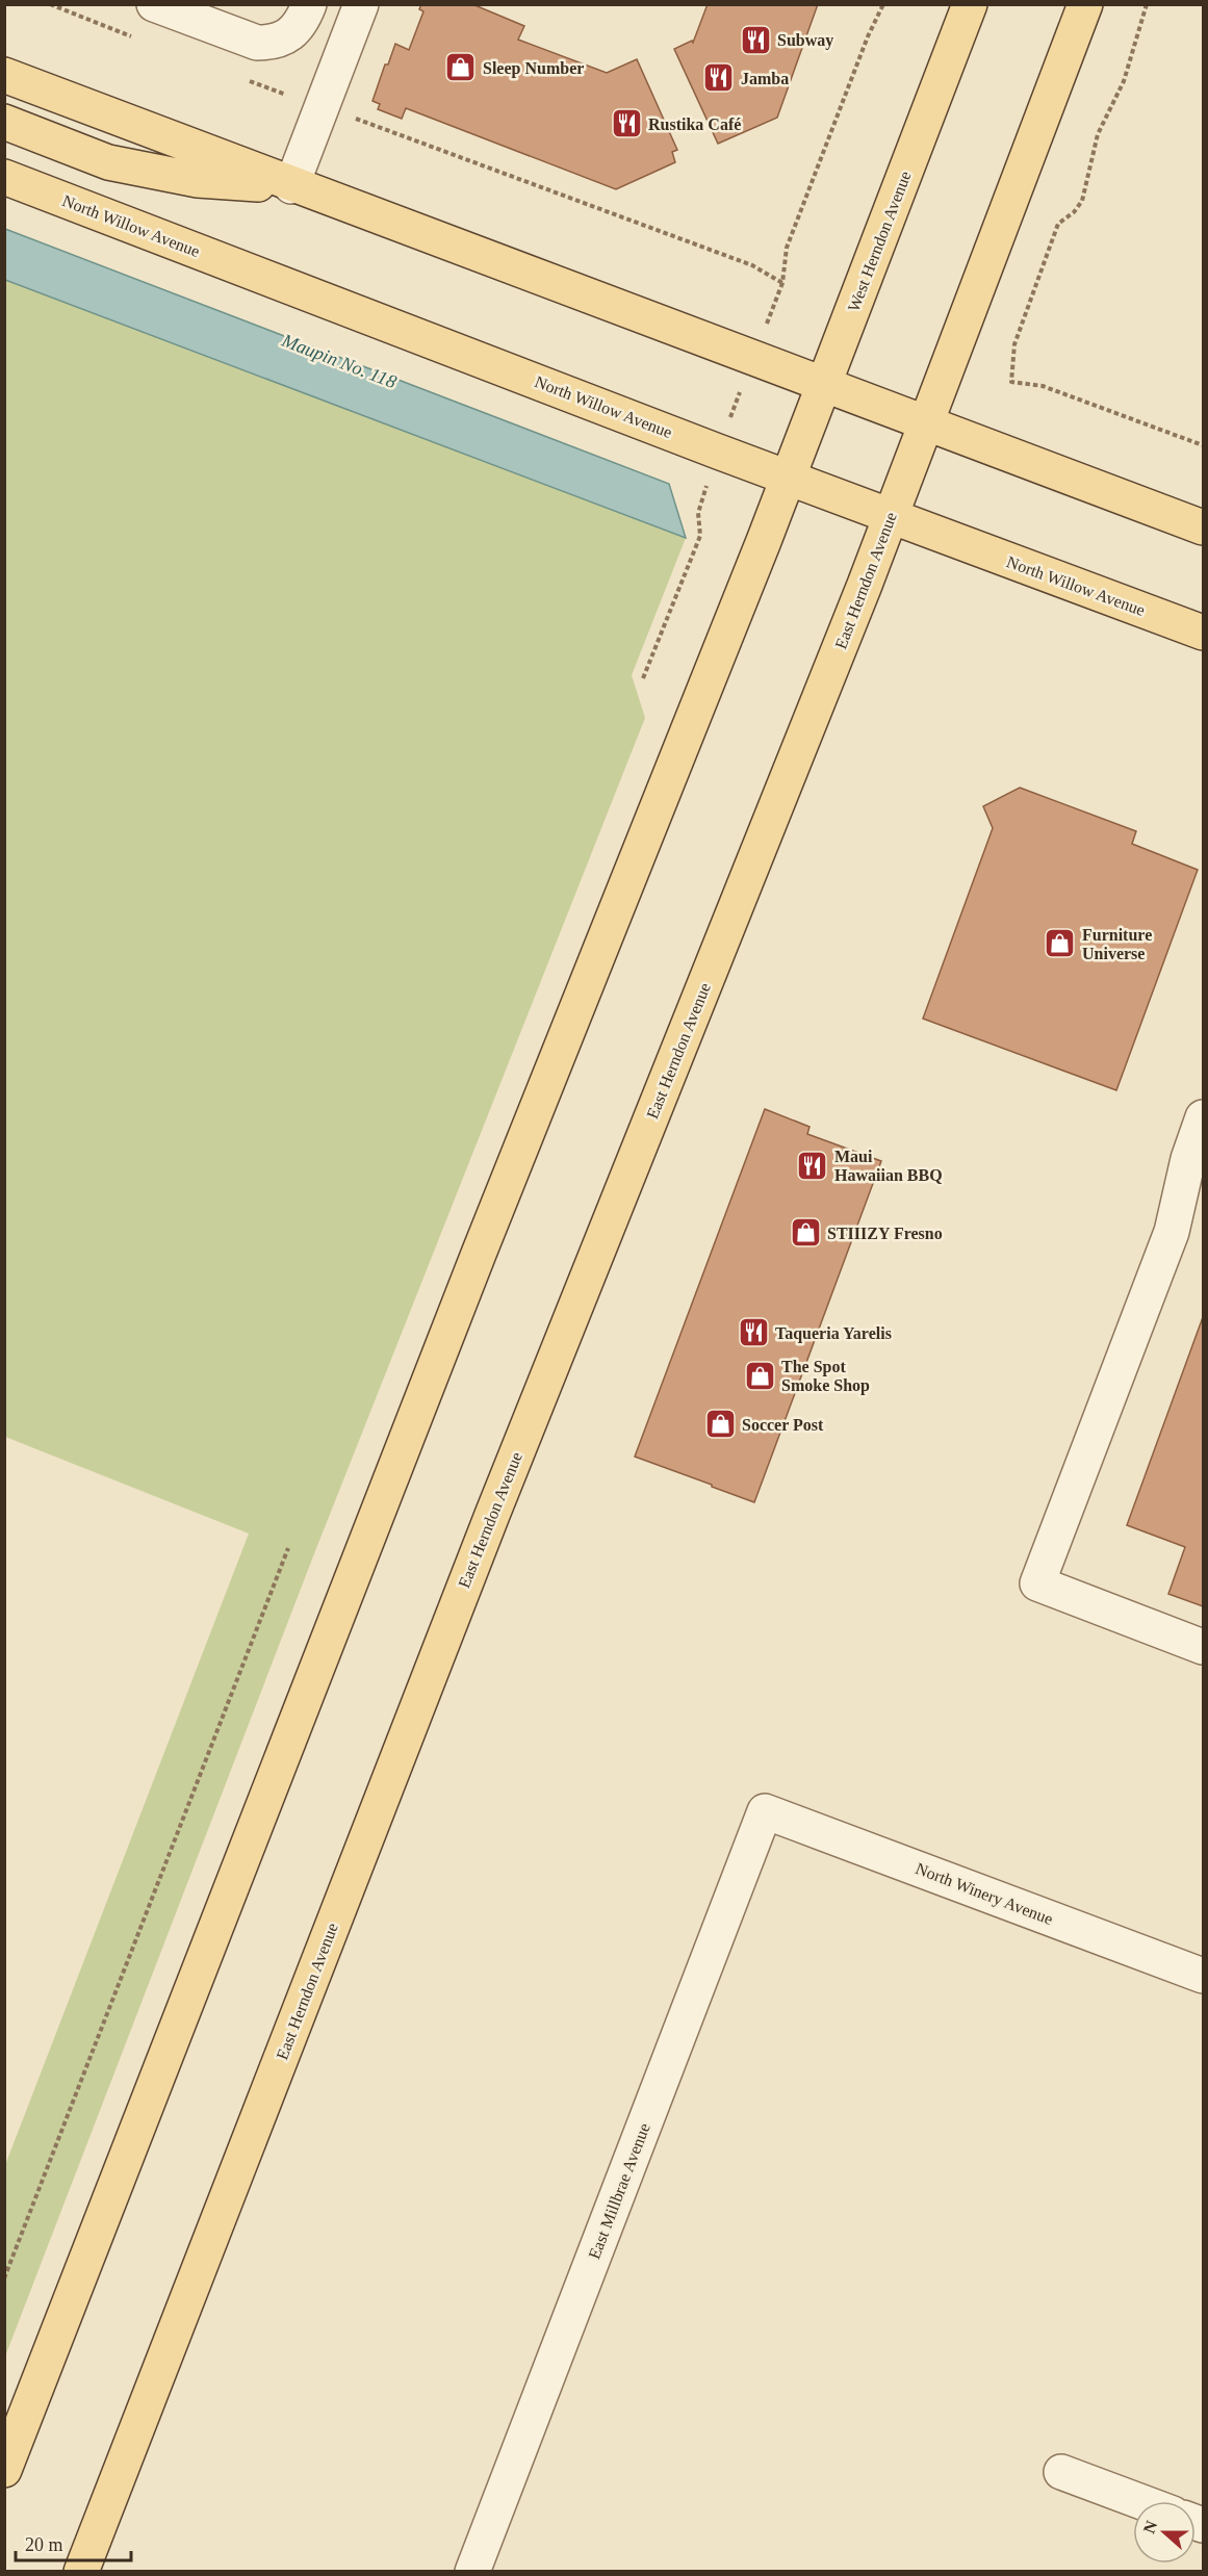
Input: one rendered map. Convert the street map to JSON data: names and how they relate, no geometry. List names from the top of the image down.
{
  "streets": {
    "main road": ["North Willow Avenue", "West Herndon Avenue", "East Herndon Avenue"],
    "street": ["North Winery Avenue", "East Millbrae Avenue"]
  },
  "crossings": [
    ["North Willow Avenue", "West Herndon Avenue"],
    ["North Willow Avenue", "East Herndon Avenue"],
    ["North Winery Avenue", "East Millbrae Avenue"]
  ],
  "water": ["Maupin No. 118"],
  "places": {
    "restaurant": [
      "Subway",
      "Jamba",
      "Rustika Café",
      "Maui Hawaiian BBQ",
      "Taqueria Yarelis"
    ],
    "shop": [
      "Sleep Number",
      "Furniture Universe",
      "STIIIZY Fresno",
      "The Spot Smoke Shop",
      "Soccer Post"
    ]
  },
  "scale_bar": "20 m",
  "north": "left"
}
